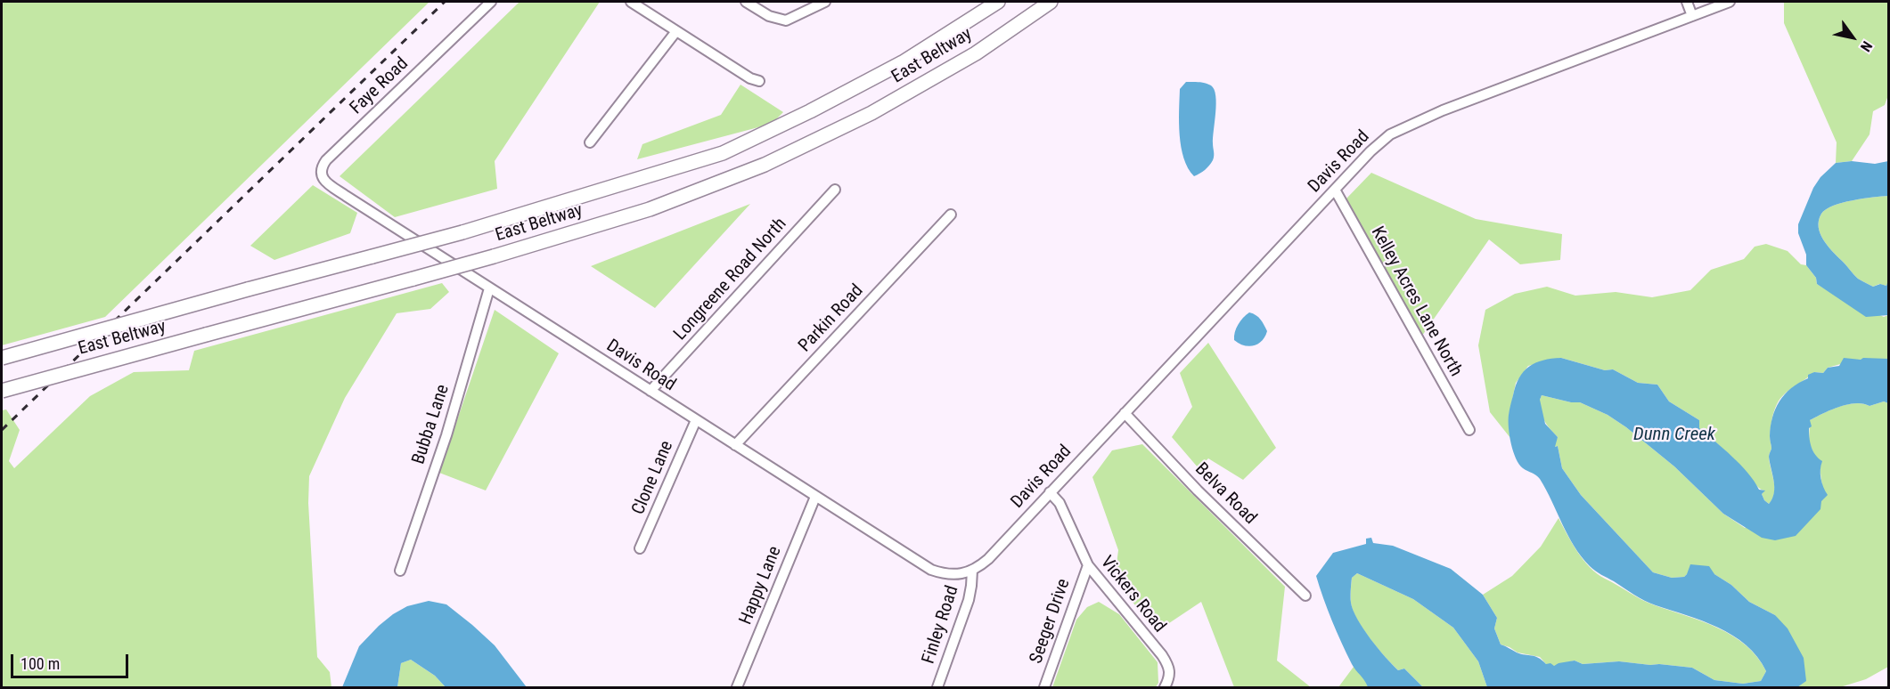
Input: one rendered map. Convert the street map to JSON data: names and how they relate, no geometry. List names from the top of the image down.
{
  "streets": {
    "highway": ["East Beltway"],
    "street": [
      "Faye Road",
      "Davis Road",
      "Longreene Road North",
      "Kelley Acres Lane North",
      "Parkin Road",
      "Bubba Lane",
      "Clone Lane",
      "Belva Road",
      "Happy Lane",
      "Vickers Road",
      "Seeger Drive",
      "Finley Road"
    ]
  },
  "crossings": [
    ["Faye Road", "Davis Road"],
    ["Davis Road", "Longreene Road North"],
    ["Davis Road", "Kelley Acres Lane North"],
    ["Davis Road", "Parkin Road"],
    ["Davis Road", "Bubba Lane"],
    ["Davis Road", "Clone Lane"],
    ["Davis Road", "Belva Road"],
    ["Davis Road", "Happy Lane"],
    ["Davis Road", "Vickers Road"],
    ["Davis Road", "Finley Road"],
    ["Vickers Road", "Seeger Drive"]
  ],
  "water": ["Dunn Creek"],
  "scale_bar": "100 m",
  "north": "bottom right"
}
